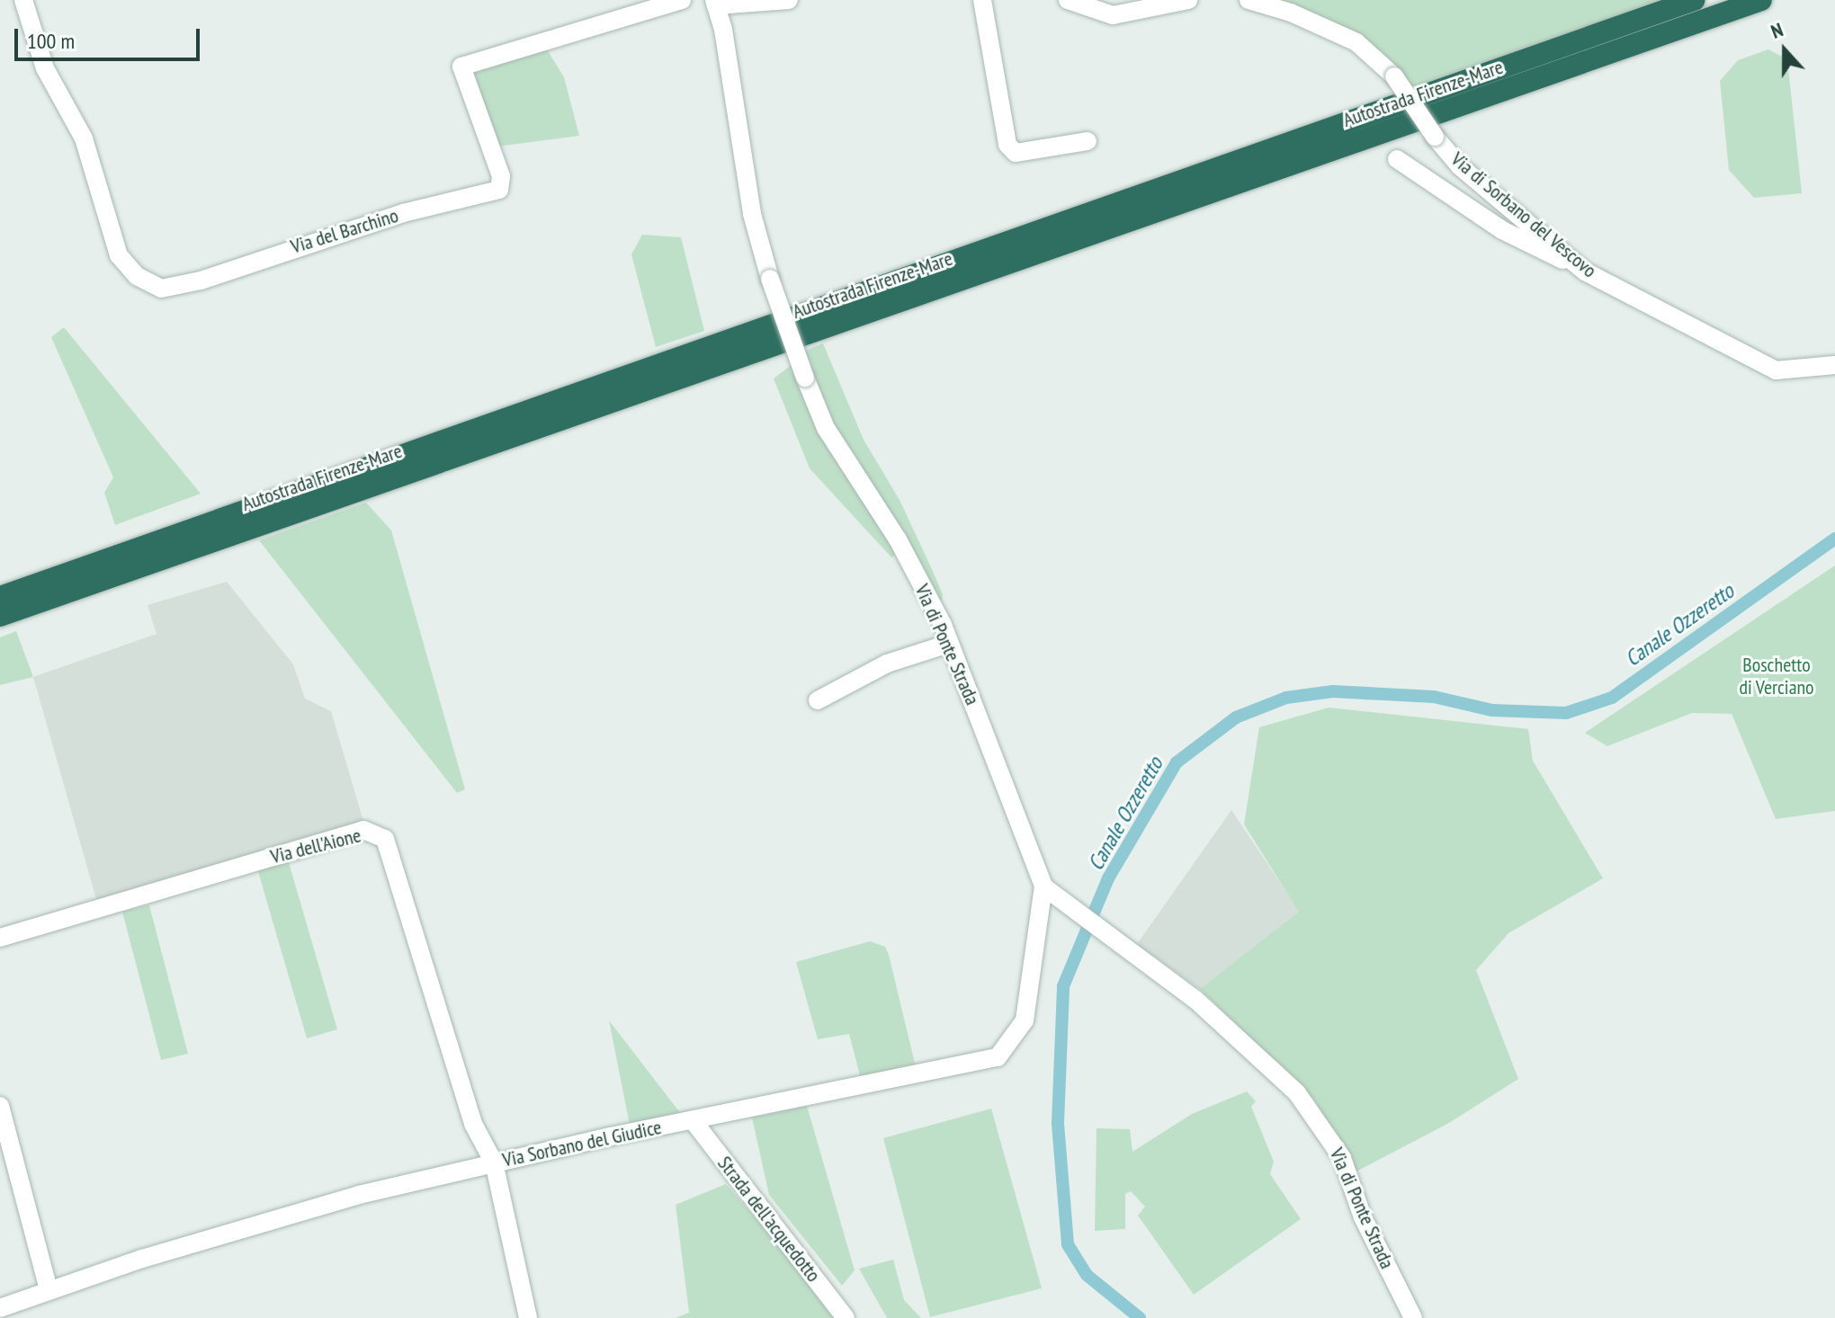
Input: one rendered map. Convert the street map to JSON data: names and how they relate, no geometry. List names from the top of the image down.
{
  "streets": {
    "highway": ["Autostrada Firenze-Mare"],
    "street": [
      "Via di Sorbano del Vescovo",
      "Via del Barchino",
      "Via di Ponte Strada",
      "Via dell'Aione",
      "Via Sorbano del Giudice",
      "Strada dell'acquedotto"
    ]
  },
  "crossings": [
    ["Via di Ponte Strada", "Via Sorbano del Giudice"],
    ["Via dell'Aione", "Via Sorbano del Giudice"],
    ["Via Sorbano del Giudice", "Strada dell'acquedotto"]
  ],
  "water": ["Canale Ozzeretto"],
  "parks": ["Boschetto di Verciano"],
  "scale_bar": "100 m",
  "north": "top"
}
